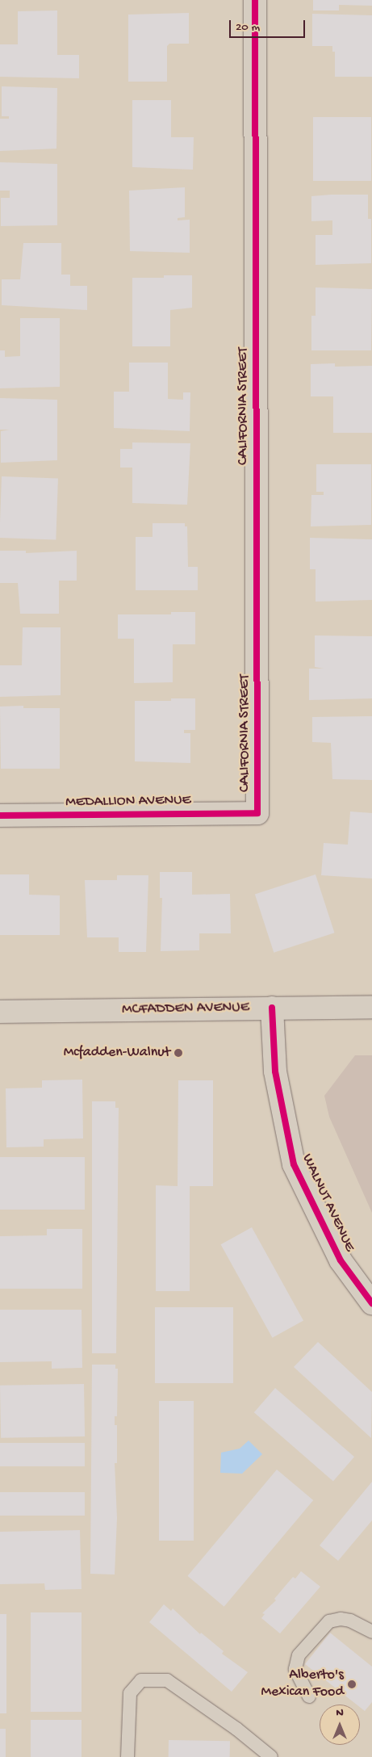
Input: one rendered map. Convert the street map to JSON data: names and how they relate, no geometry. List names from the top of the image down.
{
  "streets": {
    "street": [
      "CALIFORNIA STREET",
      "MEDALLION AVENUE",
      "MCFADDEN AVENUE",
      "WALNUT AVENUE"
    ]
  },
  "crossings": [
    ["CALIFORNIA STREET", "MEDALLION AVENUE"],
    ["MCFADDEN AVENUE", "WALNUT AVENUE"]
  ],
  "places": ["Mcfadden-Walnut", "Alberto's Mexican Food"],
  "scale_bar": "20 m",
  "north": "top"
}
